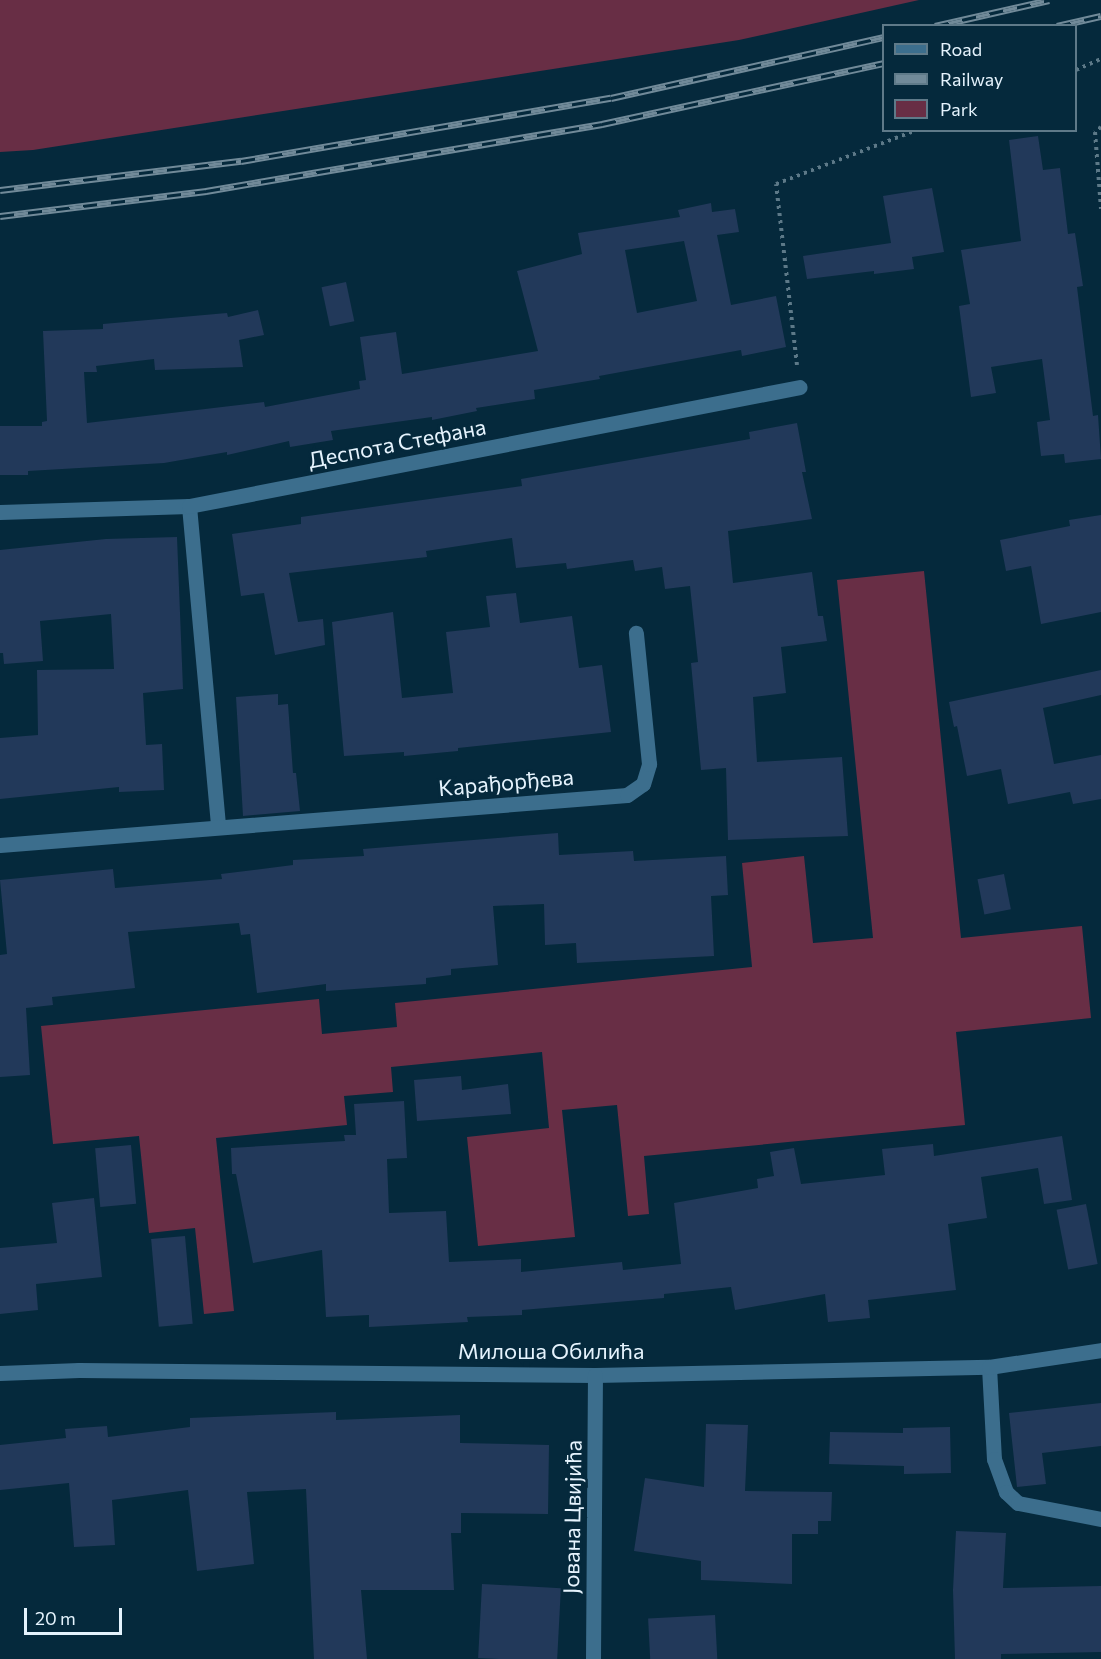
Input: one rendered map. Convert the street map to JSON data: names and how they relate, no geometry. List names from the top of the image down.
{
  "streets": {
    "street": [
      "Деспота Стефана",
      "Карађорђева",
      "Милоша Обилића",
      "Јована Цвијића"
    ]
  },
  "crossings": [
    ["Милоша Обилића", "Јована Цвијића"]
  ],
  "legend": ["Road", "Railway", "Park"],
  "scale_bar": "20 m"
}
